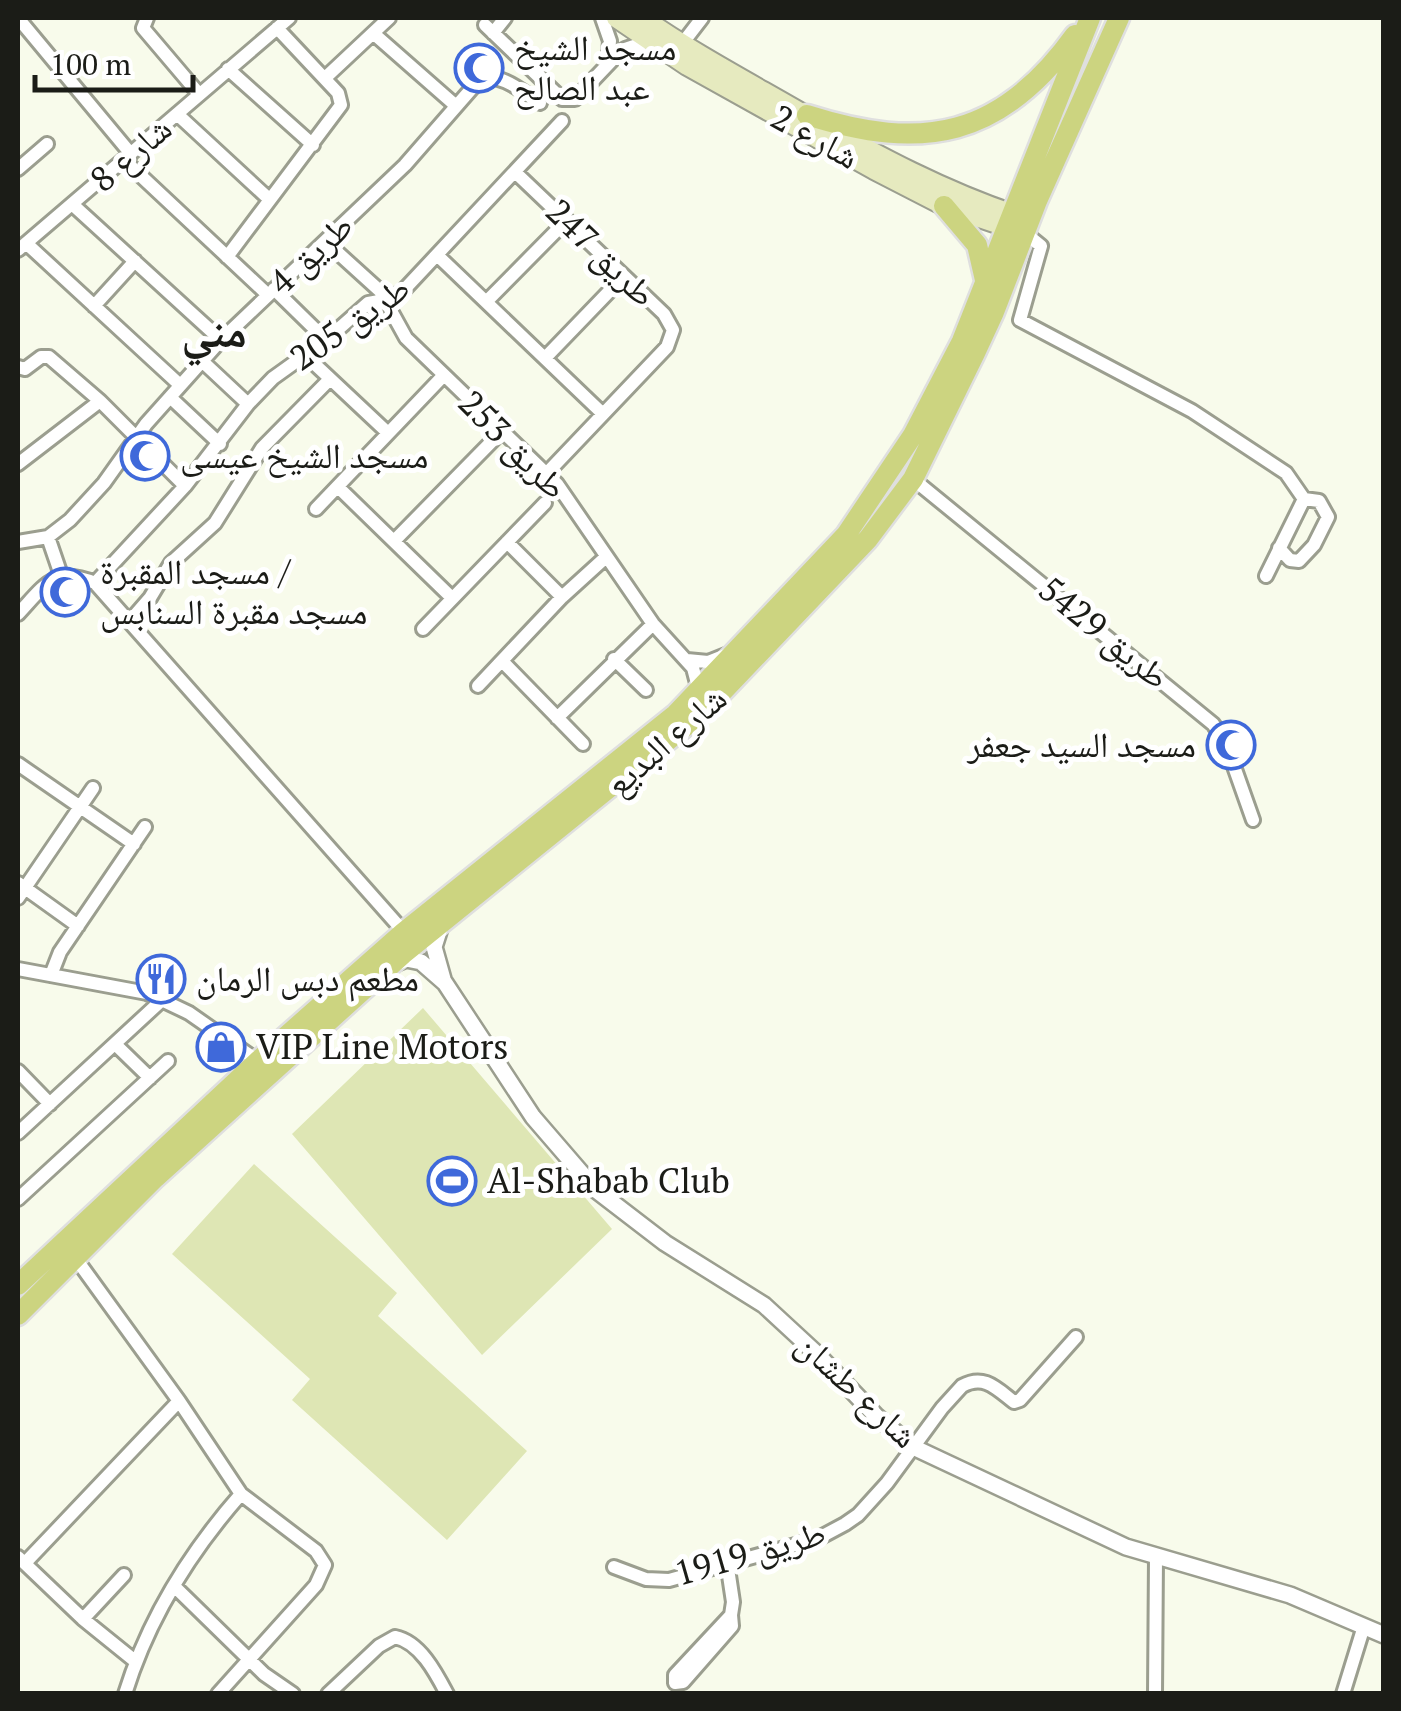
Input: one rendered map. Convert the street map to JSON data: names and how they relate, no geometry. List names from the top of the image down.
{
  "streets": {
    "main road": ["شارع 2", "شارع البديع"],
    "street": [
      "شارع 8",
      "طريق 247",
      "طريق 4",
      "طريق 205",
      "طريق 253",
      "طريق 5429",
      "شارع طشان",
      "طريق 1919"
    ]
  },
  "crossings": [
    ["شارع 2", "شارع البديع"],
    ["طريق 247", "طريق 205"],
    ["طريق 247", "طريق 253"],
    ["طريق 4", "طريق 253"],
    ["طريق 205", "طريق 253"],
    ["طريق 253", "شارع البديع"],
    ["طريق 5429", "شارع البديع"],
    ["شارع طشان", "طريق 1919"]
  ],
  "districts": ["مني"],
  "places": {
    "mosque": [
      "مسجد الشيخ عبد الصالح",
      "مسجد الشيخ عيسى",
      "مسجد المقبرة / مسجد مقبرة السنابس",
      "مسجد السيد جعفر"
    ],
    "restaurant": ["مطعم دبس الرمان"],
    "shop": ["VIP Line Motors"],
    "sports": ["Al-Shabab Club"]
  },
  "scale_bar": "100 m"
}
